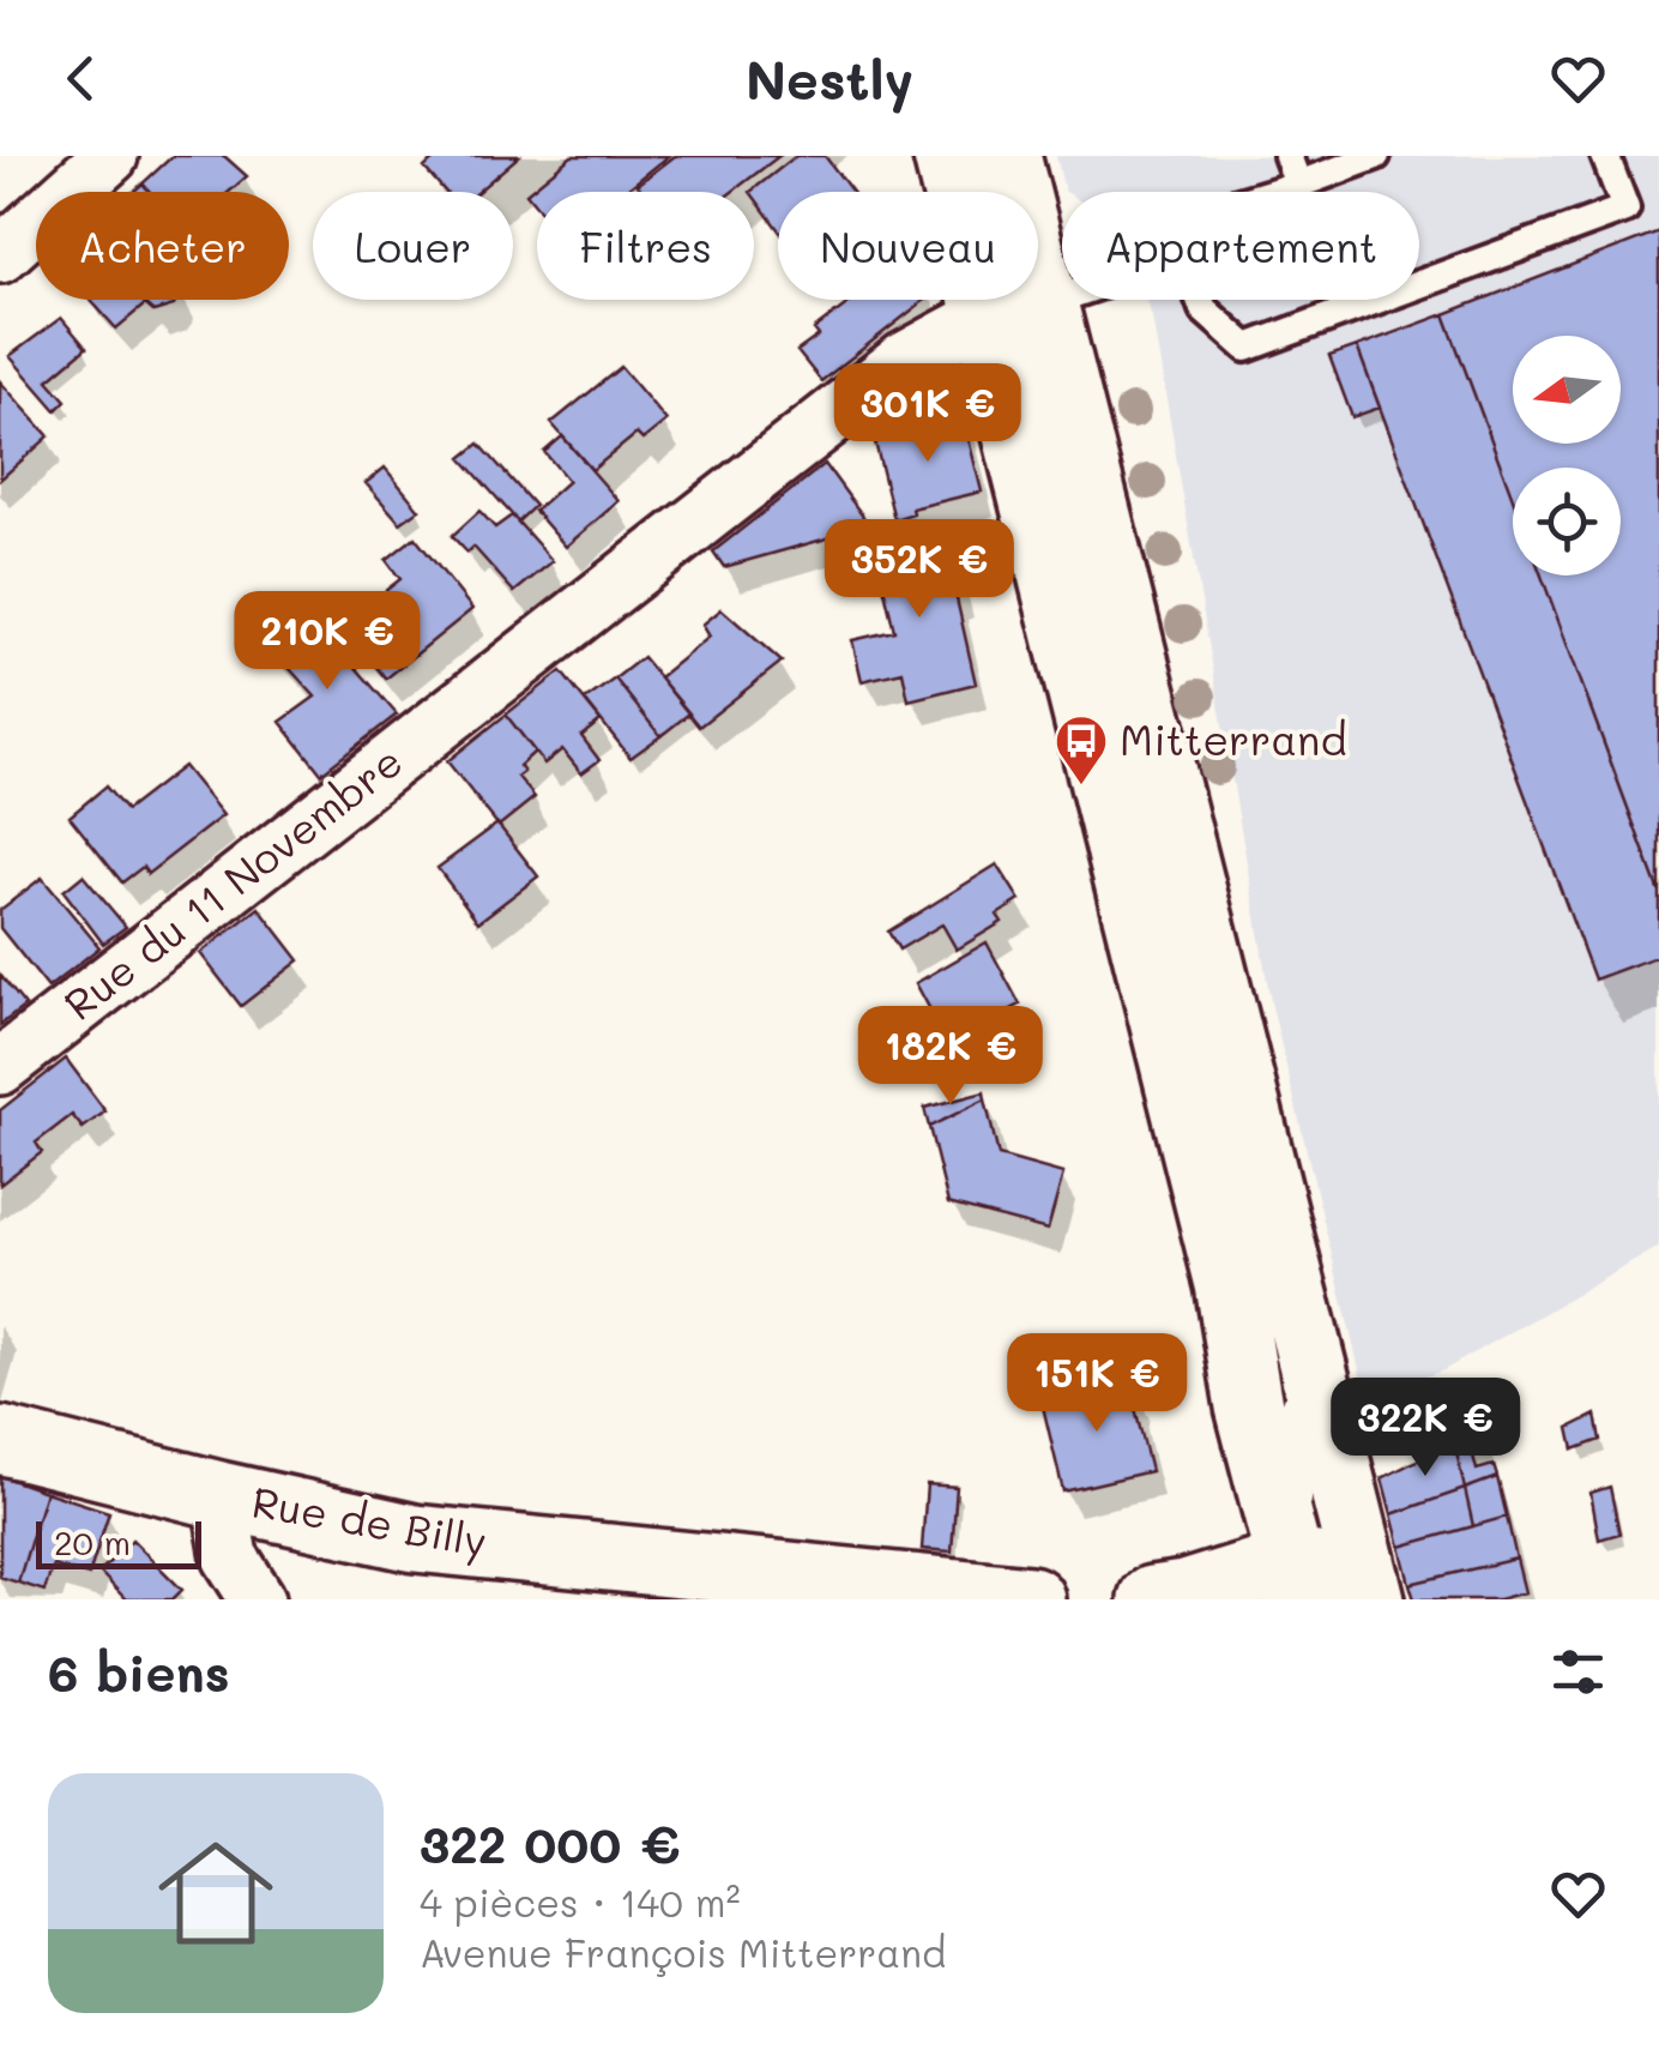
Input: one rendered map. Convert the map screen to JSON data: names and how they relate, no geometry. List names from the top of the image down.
{
  "streets": {
    "main road": ["Rue de Billy"],
    "street": ["Rue du 11 Novembre"]
  },
  "places": {
    "bus stop": ["Mitterrand"]
  },
  "scale_bar": "20 m",
  "north": "left",
  "page": {
    "header": "Nestly",
    "chip": [
      "Acheter",
      "Louer",
      "Filtres",
      "Nouveau",
      "Appartement"
    ],
    "price": [
      "301K €",
      "352K €",
      "210K €",
      "182K €",
      "151K €",
      "322K €"
    ],
    "scale": "20 m",
    "heading": "6 biens",
    "list": [
      {
        "name": "322 000 €",
        "note": "4 pièces · 140 m² · Avenue François Mitterrand"
      }
    ]
  }
}
